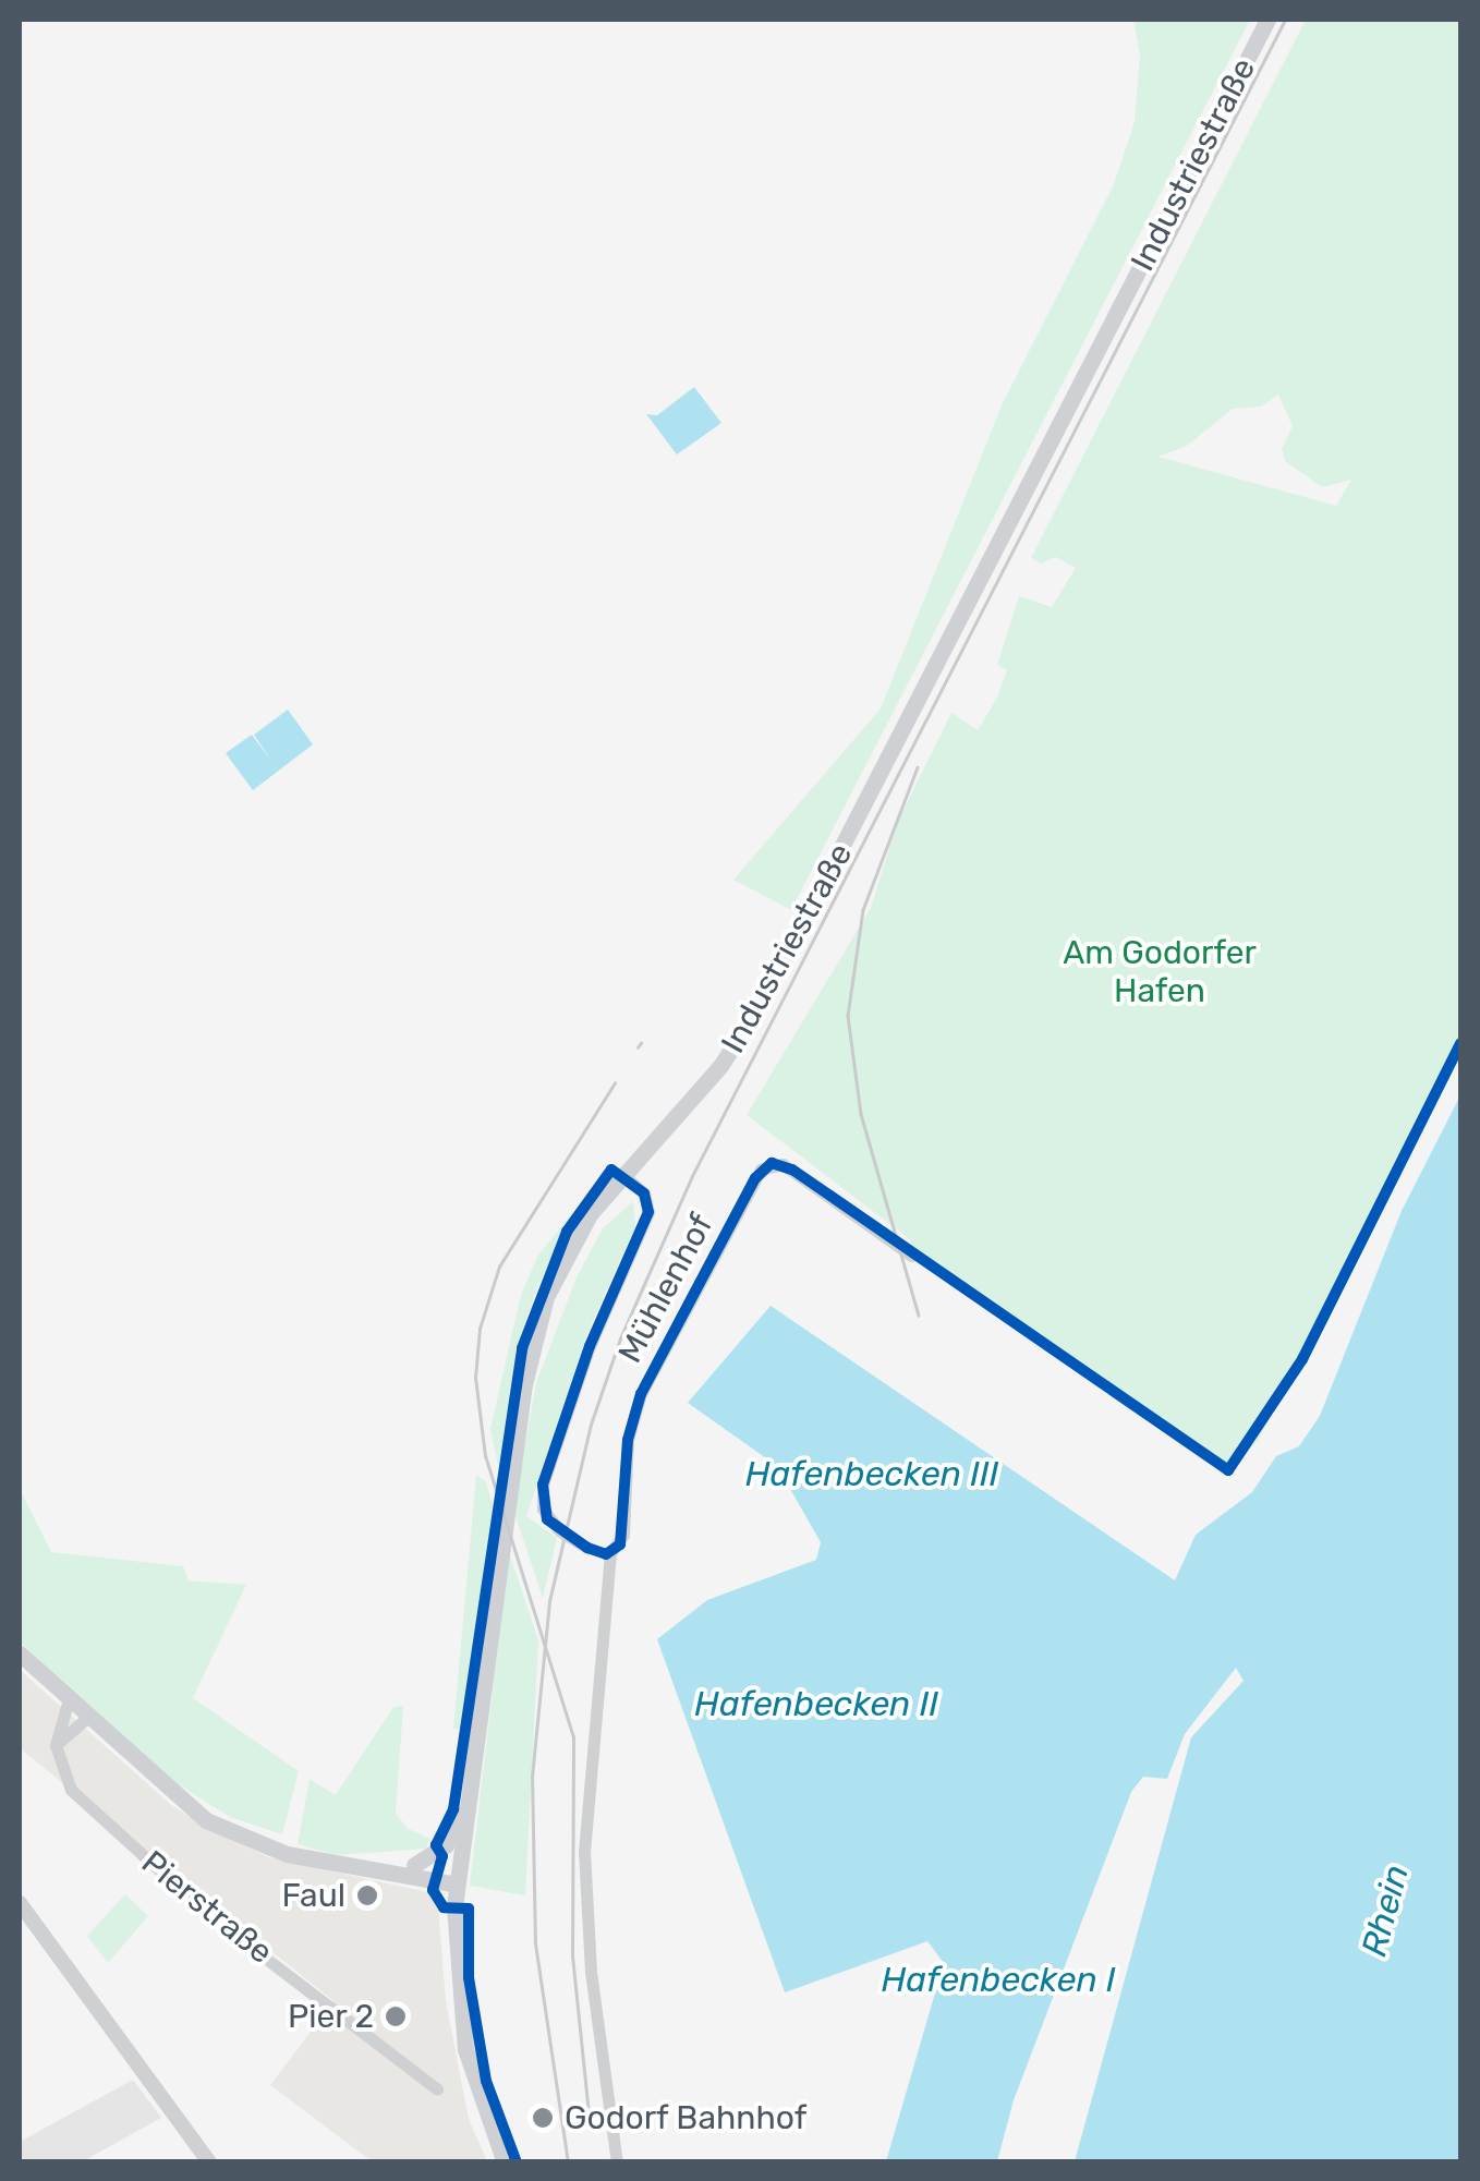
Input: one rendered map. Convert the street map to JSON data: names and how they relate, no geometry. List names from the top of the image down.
{
  "streets": {
    "main road": ["Industriestraße"],
    "street": ["Mühlenhof", "Pierstraße"]
  },
  "crossings": [
    ["Industriestraße", "Mühlenhof"]
  ],
  "water": [
    "Hafenbecken III",
    "Hafenbecken II",
    "Rhein",
    "Hafenbecken I"
  ],
  "parks": ["Am Godorfer Hafen"],
  "places": ["Faul", "Pier 2", "Godorf Bahnhof"]
}
